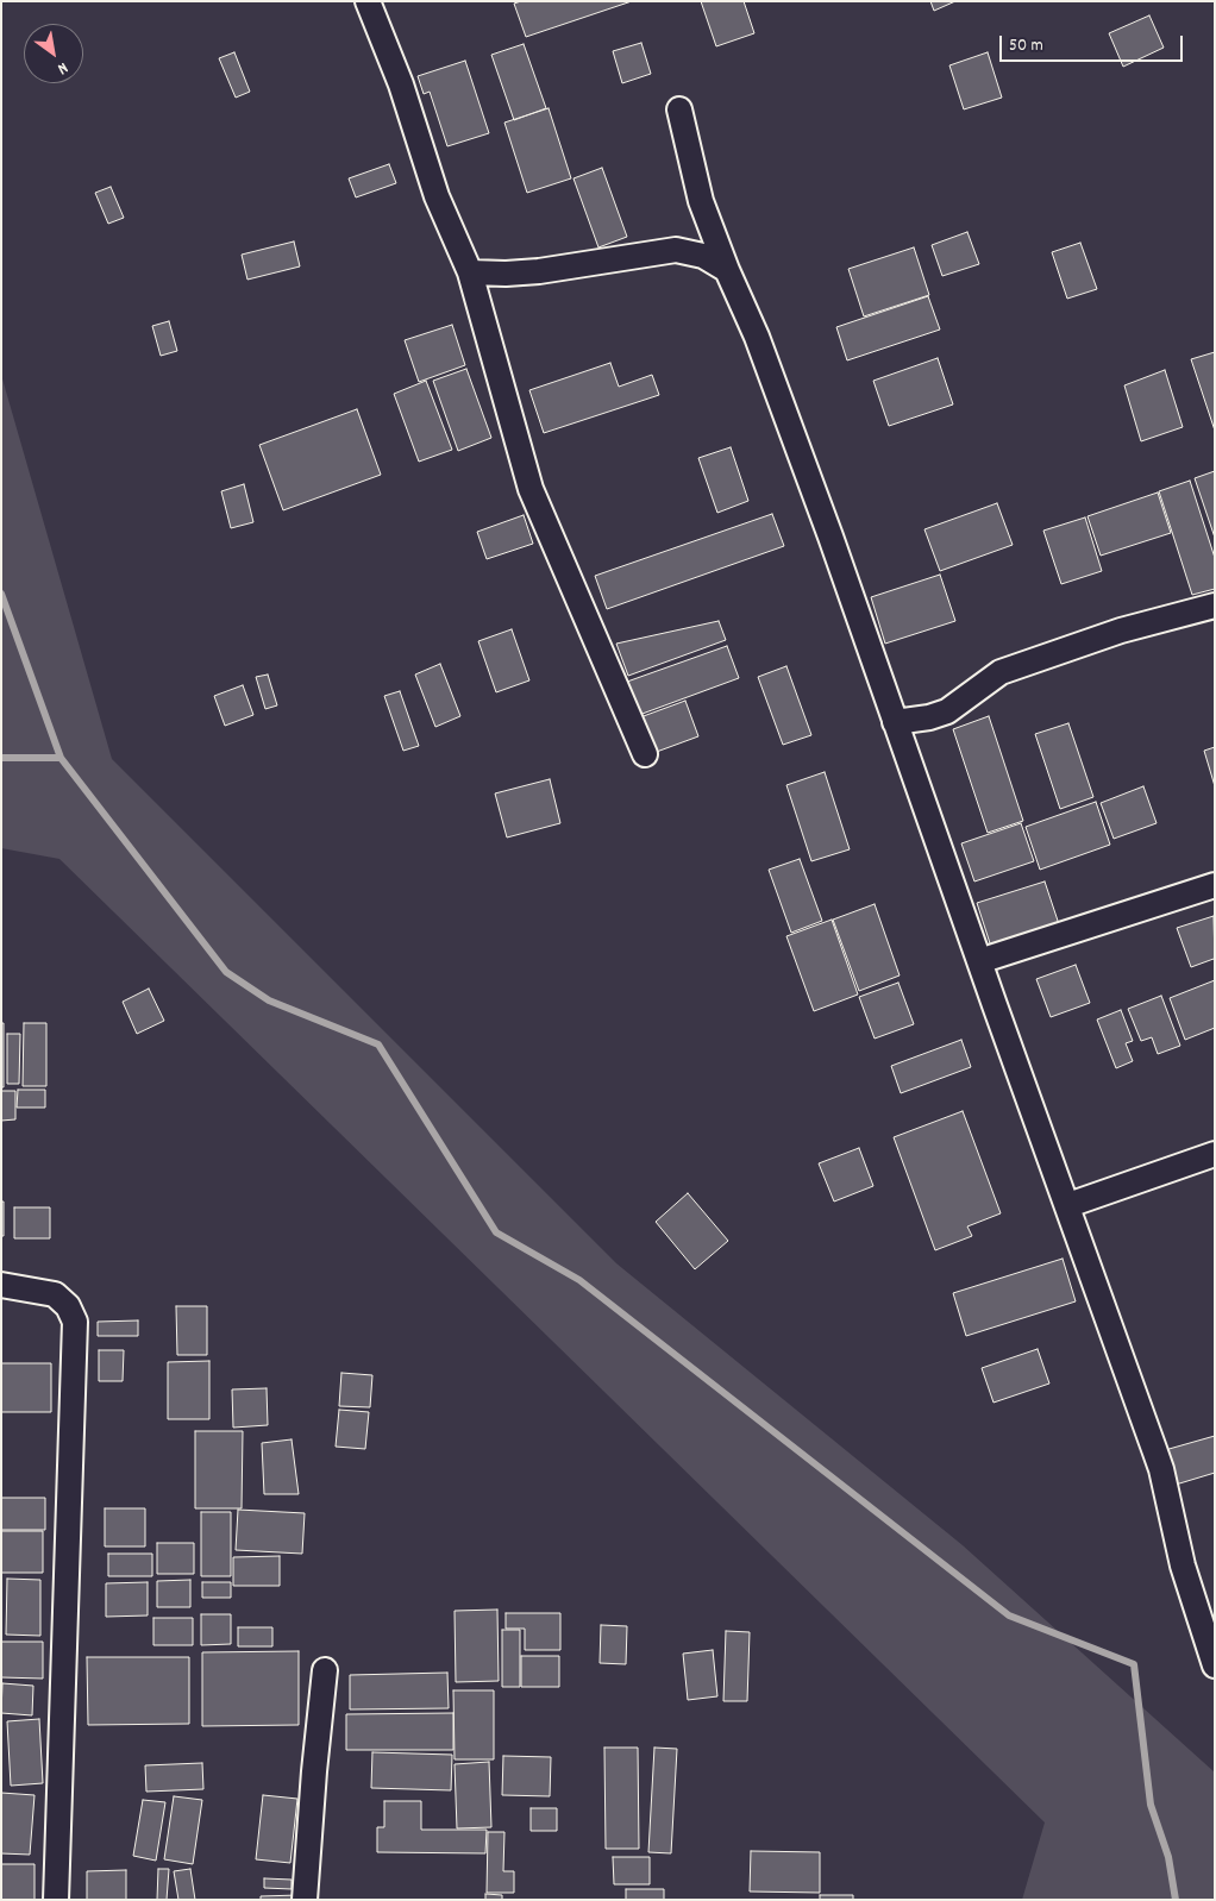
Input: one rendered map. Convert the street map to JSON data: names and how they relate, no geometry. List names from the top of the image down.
{
  "scale_bar": "50 m",
  "north": "bottom right"
}
